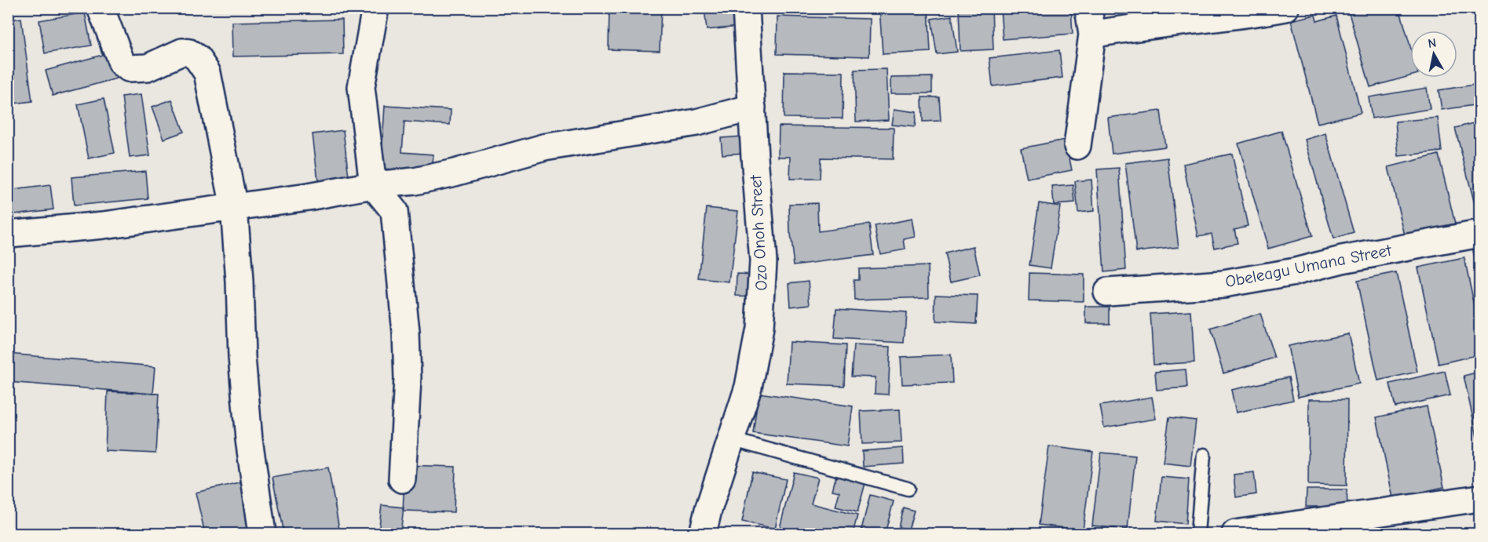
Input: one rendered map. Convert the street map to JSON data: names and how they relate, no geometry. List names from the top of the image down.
{
  "streets": {
    "street": ["Ozo Onoh Street", "Obeleagu Umana Street"]
  },
  "north": "top"
}
